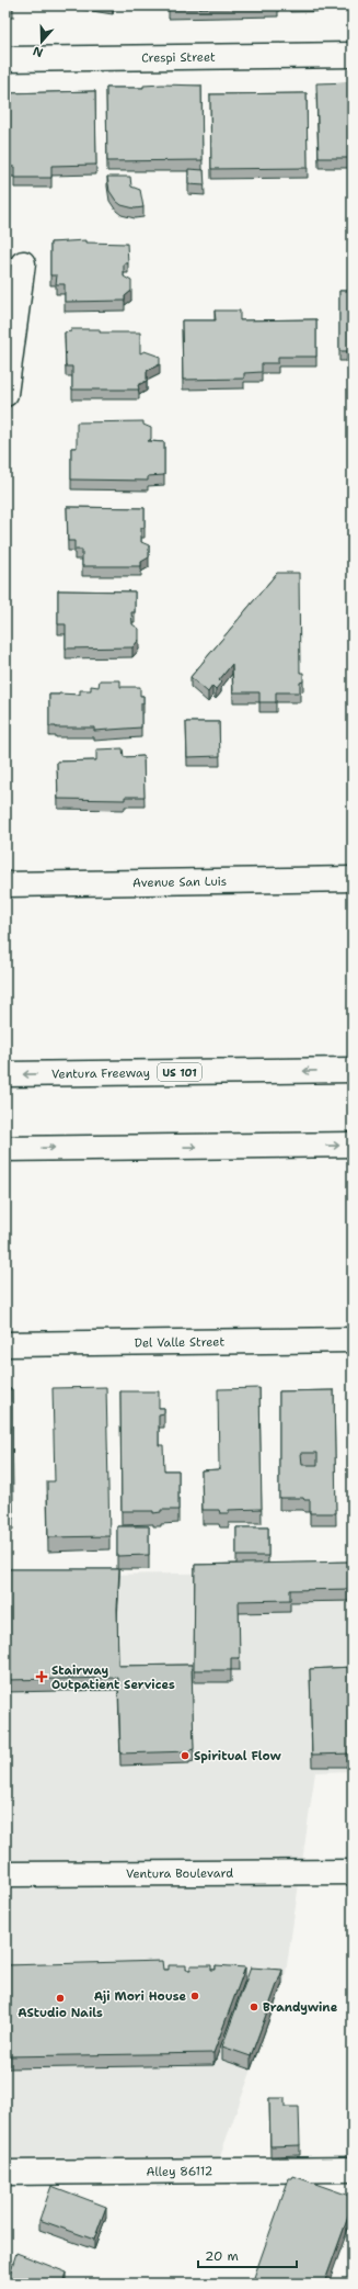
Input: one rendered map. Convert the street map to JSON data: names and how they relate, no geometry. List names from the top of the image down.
{
  "streets": {
    "main road": [
      "Crespi Street",
      "Avenue San Luis",
      "US 101",
      "Ventura Freeway",
      "Del Valle Street",
      "Ventura Boulevard",
      "Alley 86112"
    ]
  },
  "places": {
    "health": ["Stairway Outpatient Services"],
    "other": [
      "Spiritual Flow",
      "Aji Mori House",
      "AStudio Nails",
      "Brandywine"
    ]
  },
  "scale_bar": "20 m",
  "north": "bottom"
}
